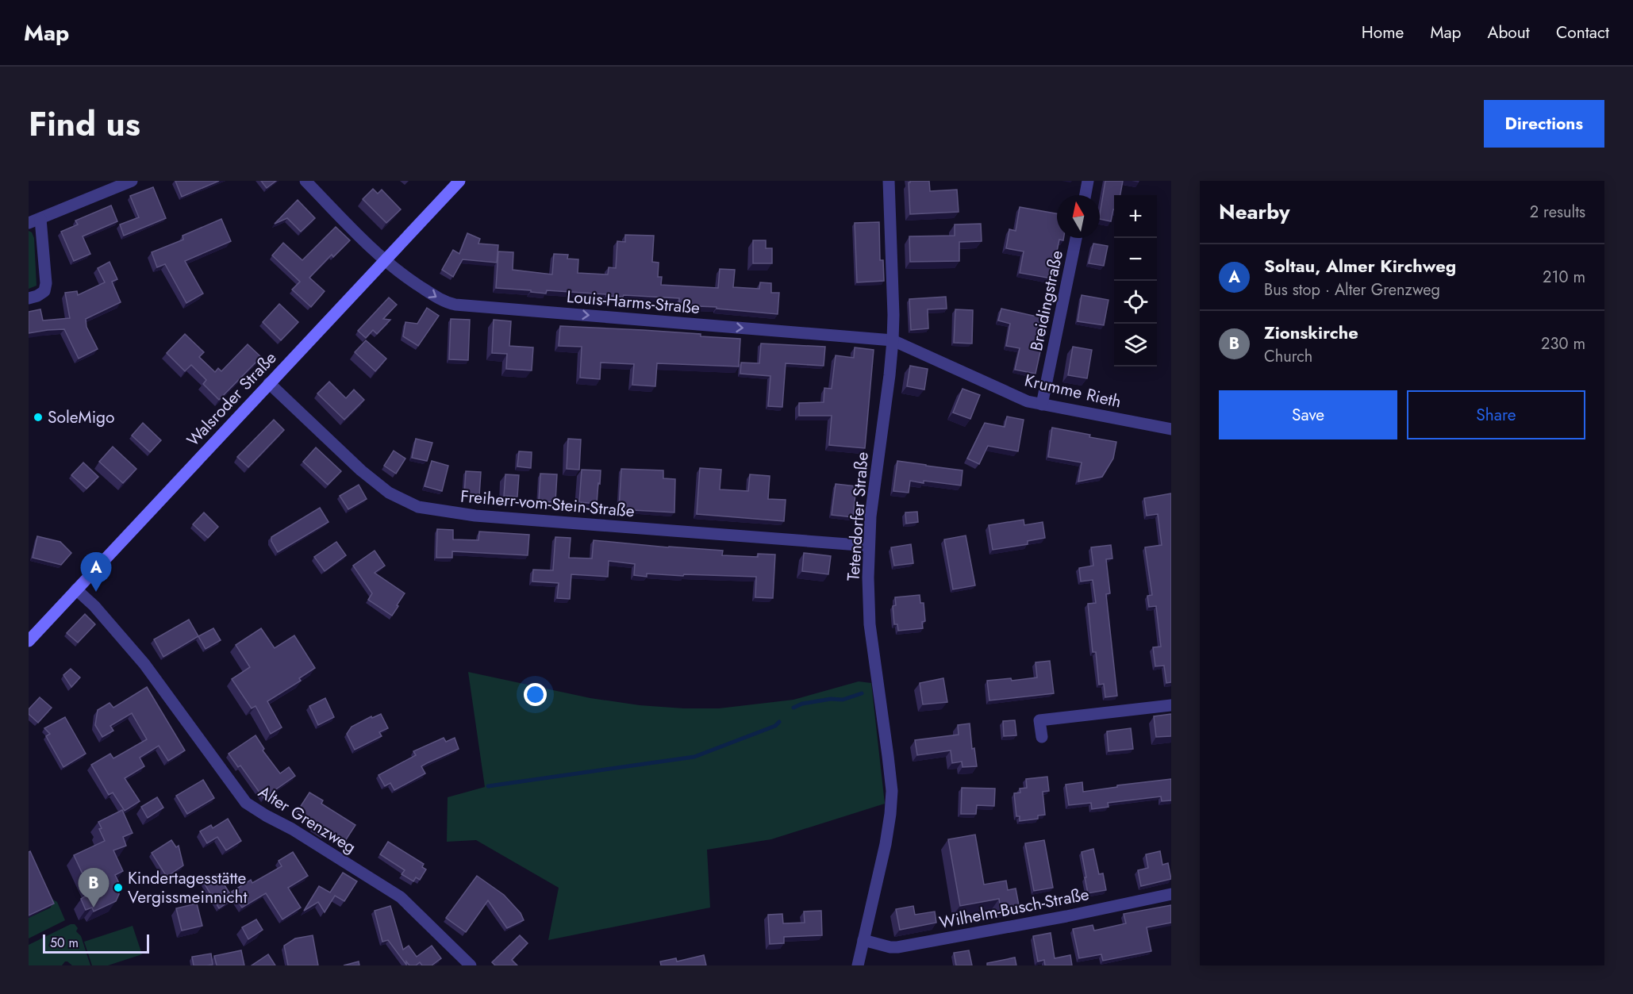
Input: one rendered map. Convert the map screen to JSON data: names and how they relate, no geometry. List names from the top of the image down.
{
  "streets": {
    "main road": ["Walsroder Straße"],
    "street": [
      "Breidingstraße",
      "Louis-Harms-Straße",
      "Krumme Rieth",
      "Freiherr-vom-Stein-Straße",
      "Tetendorfer Straße",
      "Alter Grenzweg",
      "Wilhelm-Busch-Straße"
    ]
  },
  "crossings": [
    ["Breidingstraße", "Krumme Rieth"],
    ["Louis-Harms-Straße", "Krumme Rieth"],
    ["Louis-Harms-Straße", "Walsroder Straße"],
    ["Louis-Harms-Straße", "Tetendorfer Straße"],
    ["Krumme Rieth", "Tetendorfer Straße"],
    ["Walsroder Straße", "Freiherr-vom-Stein-Straße"],
    ["Walsroder Straße", "Alter Grenzweg"],
    ["Freiherr-vom-Stein-Straße", "Tetendorfer Straße"],
    ["Tetendorfer Straße", "Wilhelm-Busch-Straße"]
  ],
  "one_way": ["Louis-Harms-Straße"],
  "places": ["SoleMigo", "Kindertagesstätte Vergissmeinnicht"],
  "scale_bar": "50 m",
  "north": "top",
  "page": {
    "header": "Map",
    "nav": [
      "Home",
      "Map",
      "About",
      "Contact"
    ],
    "title": "Find us",
    "buttons": [
      "Directions",
      ["Save", "Share"]
    ],
    "heading": ["Nearby", "2 results"],
    "map_buttons": ["+", "−"],
    "list": [
      {
        "mark": "A",
        "name": "Soltau, Almer Kirchweg",
        "note": "Bus stop · Alter Grenzweg",
        "value": "210 m"
      },
      {
        "mark": "B",
        "name": "Zionskirche",
        "note": "Church",
        "value": "230 m"
      }
    ],
    "pins": ["A", "B"],
    "scale": "50 m"
  }
}
